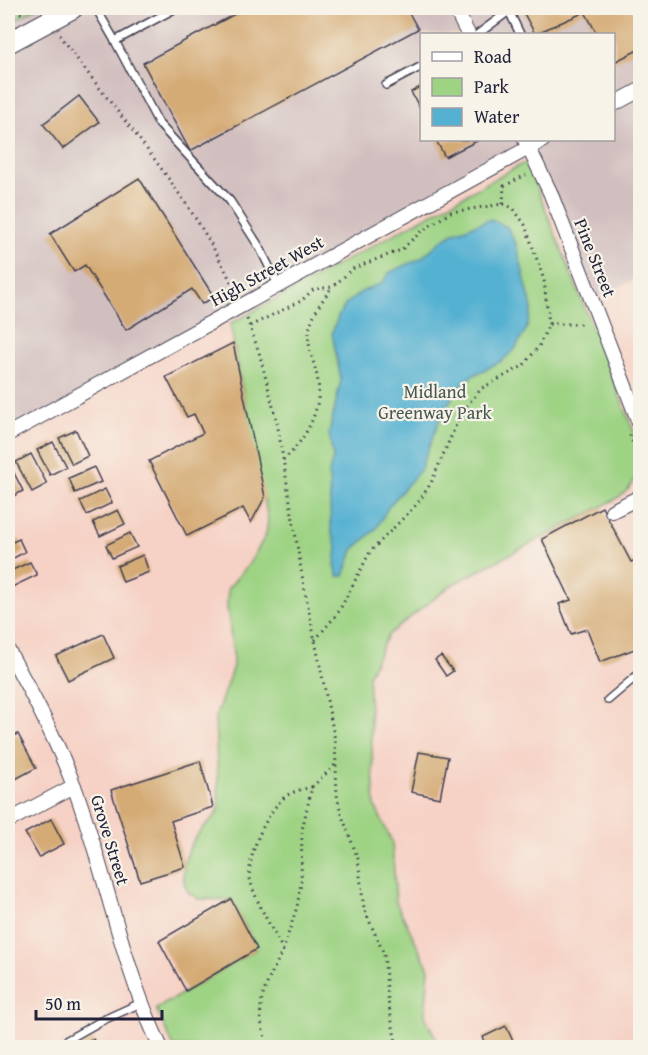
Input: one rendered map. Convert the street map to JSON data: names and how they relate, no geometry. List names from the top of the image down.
{
  "streets": {
    "street": ["Pine Street", "High Street West", "Grove Street"]
  },
  "crossings": [
    ["Pine Street", "High Street West"]
  ],
  "parks": ["Midland Greenway Park"],
  "legend": ["Road", "Park", "Water"],
  "scale_bar": "50 m"
}
